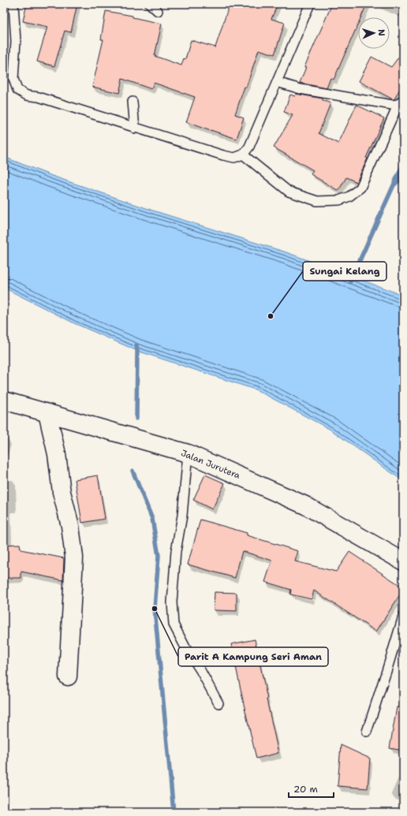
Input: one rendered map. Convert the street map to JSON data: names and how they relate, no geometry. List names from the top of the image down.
{
  "streets": {
    "street": ["Jalan Jurutera"]
  },
  "places": ["Sungai Kelang", "Parit A Kampung Seri Aman"],
  "scale_bar": "20 m",
  "north": "right"
}
